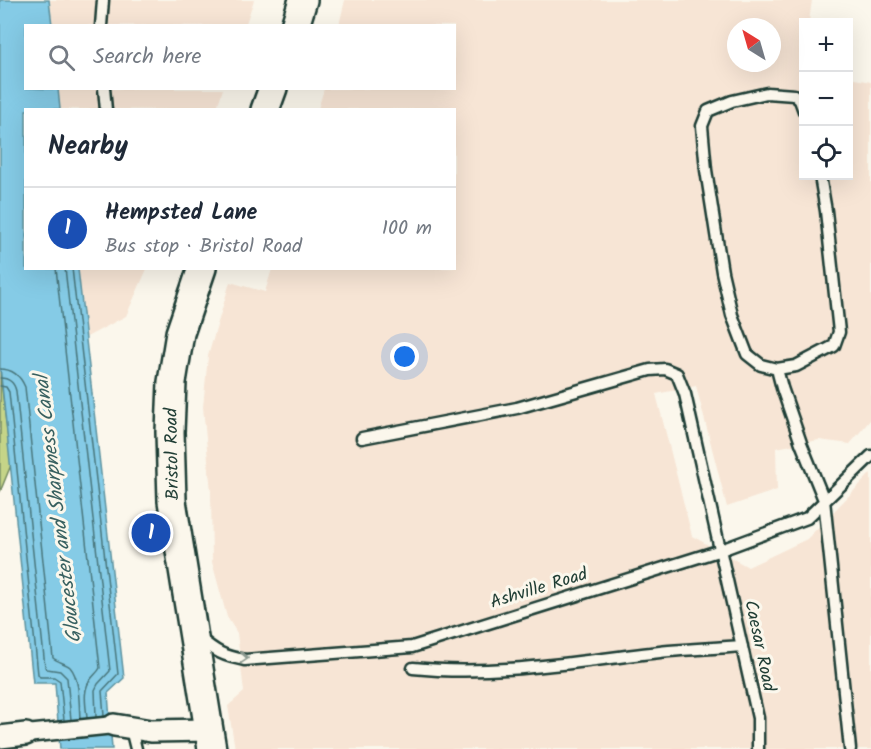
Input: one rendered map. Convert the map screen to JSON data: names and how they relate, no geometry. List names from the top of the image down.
{
  "streets": {
    "street": ["Bristol Road"],
    "lane": ["Ashville Road", "Caesar Road"]
  },
  "crossings": [
    ["Bristol Road", "Ashville Road"],
    ["Ashville Road", "Caesar Road"]
  ],
  "water": ["Gloucester and Sharpness Canal"],
  "north": "top left",
  "page": {
    "map_buttons": ["+", "−"],
    "search": "Search here",
    "heading": "Nearby",
    "list": [
      {
        "mark": "1",
        "name": "Hempsted Lane",
        "note": "Bus stop · Bristol Road",
        "value": "100 m"
      }
    ],
    "pins": "1"
  }
}
